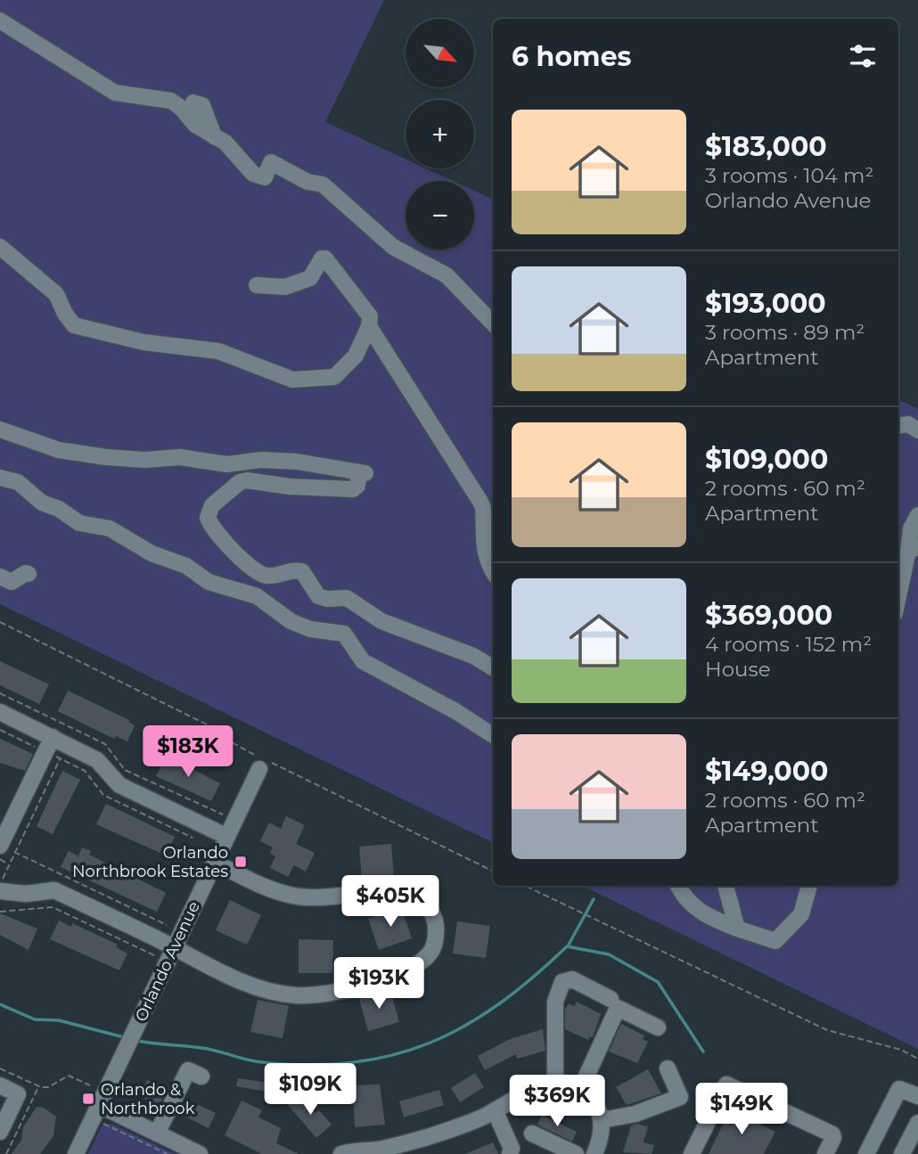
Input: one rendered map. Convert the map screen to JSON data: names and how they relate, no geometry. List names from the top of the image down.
{
  "streets": {
    "street": ["Orlando Avenue"]
  },
  "places": {
    "transit": ["Orlando Northbrook Estates", "Orlando & Northbrook"]
  },
  "north": "bottom right",
  "page": {
    "map_buttons": ["+", "−"],
    "heading": "6 homes",
    "list": [
      {
        "name": "$183,000",
        "note": "3 rooms · 104 m² · Orlando Avenue"
      },
      {
        "name": "$193,000",
        "note": "3 rooms · 89 m² · Apartment"
      },
      {
        "name": "$109,000",
        "note": "2 rooms · 60 m² · Apartment"
      },
      {
        "name": "$369,000",
        "note": "4 rooms · 152 m² · House"
      },
      {
        "name": "$149,000",
        "note": "2 rooms · 60 m² · Apartment"
      }
    ],
    "price": [
      "$183K",
      "$405K",
      "$193K",
      "$109K",
      "$369K",
      "$149K"
    ]
  }
}
